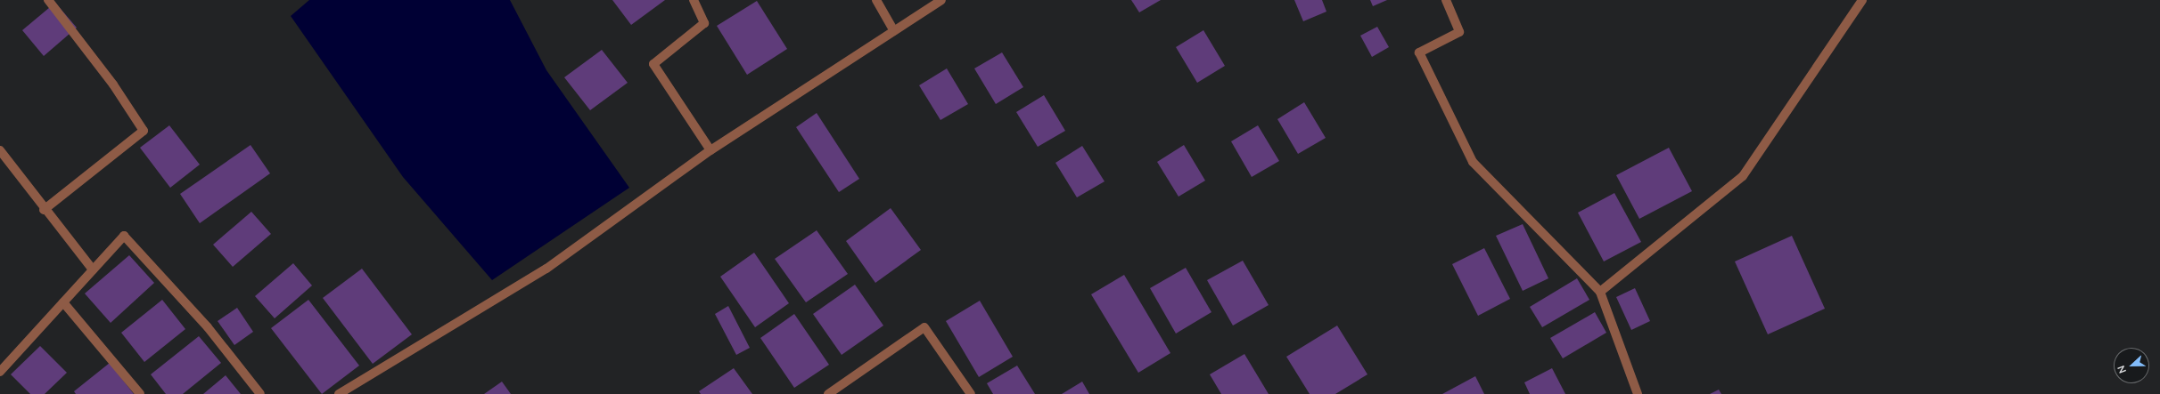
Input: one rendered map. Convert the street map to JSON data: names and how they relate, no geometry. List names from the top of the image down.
{
  "north": "left"
}
